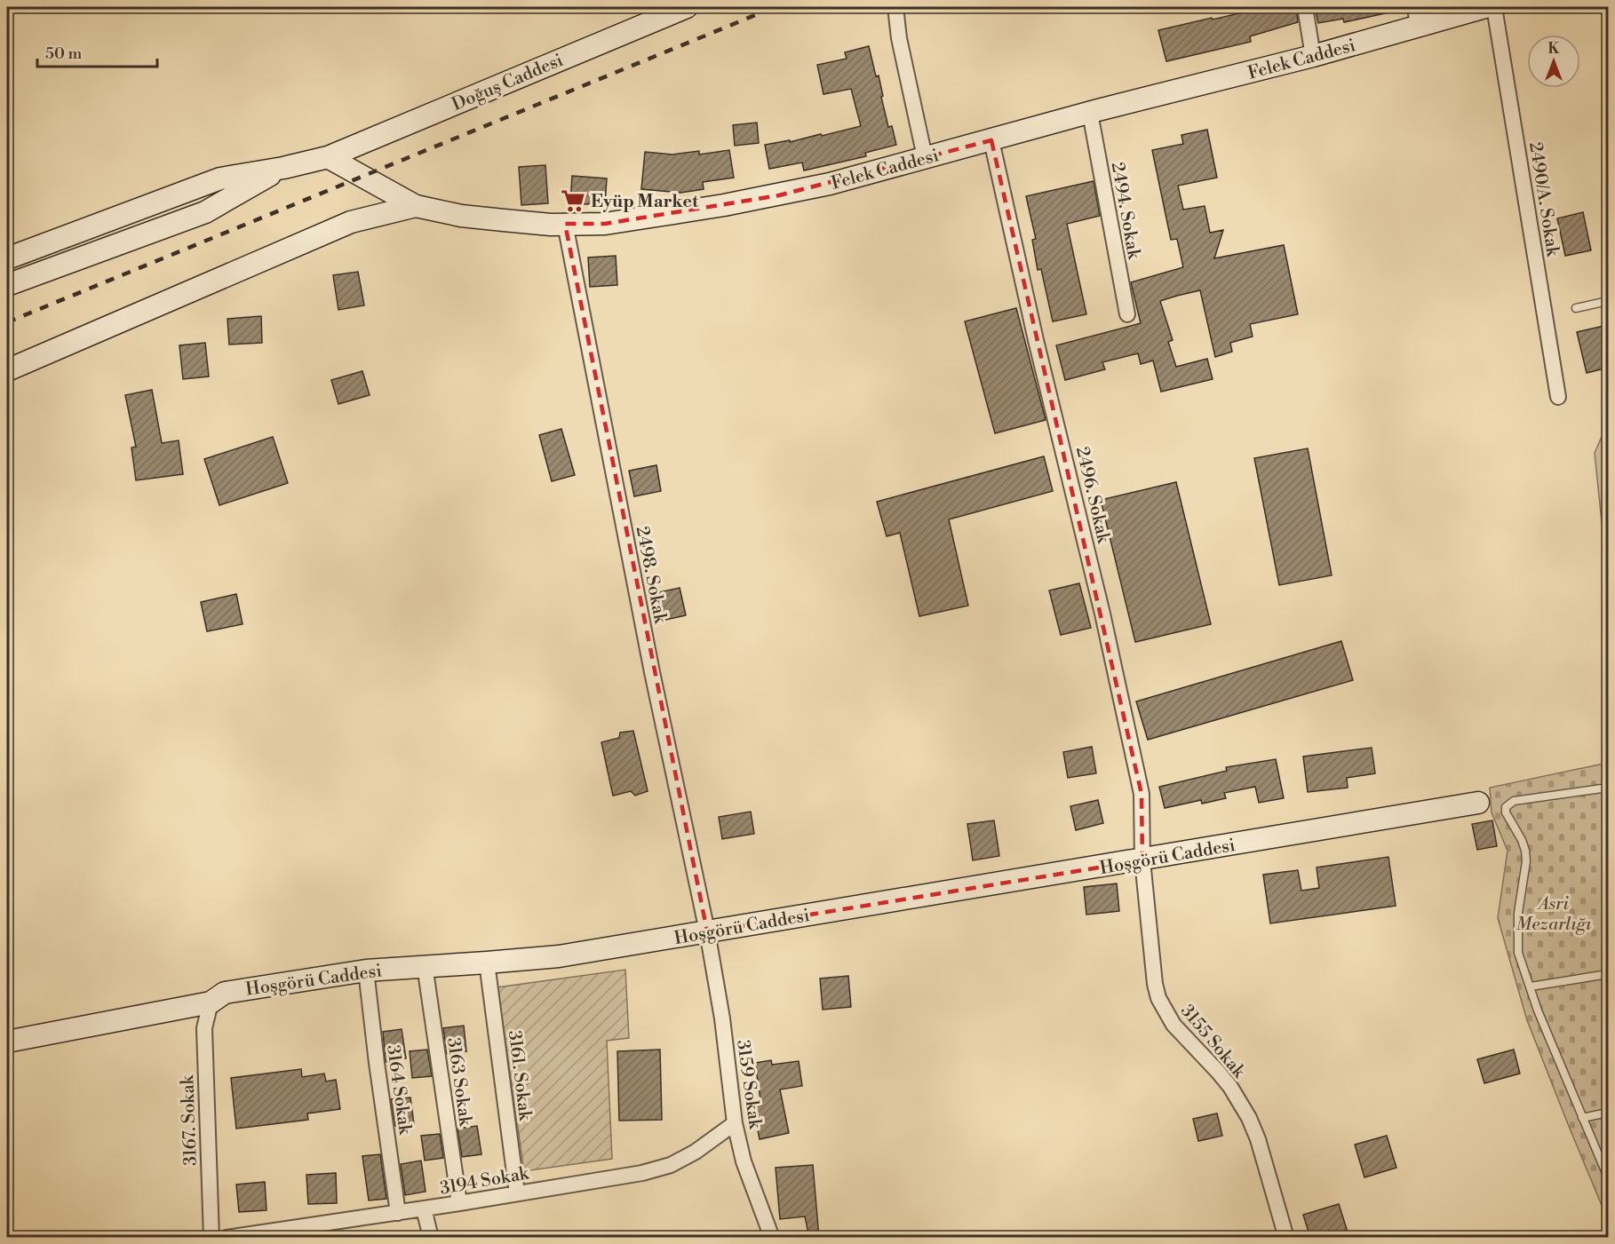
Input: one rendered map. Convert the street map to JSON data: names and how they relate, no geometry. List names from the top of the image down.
{
  "streets": {
    "street": [
      "Felek Caddesi",
      "Doğuş Caddesi",
      "2490/A. Sokak",
      "2494. Sokak",
      "2496. Sokak",
      "2498. Sokak",
      "Hoşgörü Caddesi",
      "3155 Sokak",
      "3161. Sokak",
      "3163 Sokak",
      "3159 Sokak",
      "3164 Sokak",
      "3167. Sokak",
      "3194 Sokak"
    ]
  },
  "crossings": [
    ["Felek Caddesi", "Doğuş Caddesi"],
    ["Felek Caddesi", "2494. Sokak"],
    ["Felek Caddesi", "2496. Sokak"],
    ["Felek Caddesi", "2498. Sokak"],
    ["2496. Sokak", "Hoşgörü Caddesi"],
    ["2496. Sokak", "3155 Sokak"],
    ["2498. Sokak", "Hoşgörü Caddesi"],
    ["2498. Sokak", "3159 Sokak"],
    ["Hoşgörü Caddesi", "3155 Sokak"],
    ["Hoşgörü Caddesi", "3161. Sokak"],
    ["Hoşgörü Caddesi", "3163 Sokak"],
    ["Hoşgörü Caddesi", "3159 Sokak"],
    ["Hoşgörü Caddesi", "3164 Sokak"],
    ["Hoşgörü Caddesi", "3167. Sokak"],
    ["3161. Sokak", "3194 Sokak"],
    ["3163 Sokak", "3194 Sokak"],
    ["3159 Sokak", "3194 Sokak"],
    ["3164 Sokak", "3194 Sokak"]
  ],
  "parks": ["Asri Mezarlığı"],
  "places": {
    "supermarket": ["Eyüp Market"]
  },
  "scale_bar": "50 m",
  "north": "top"
}
